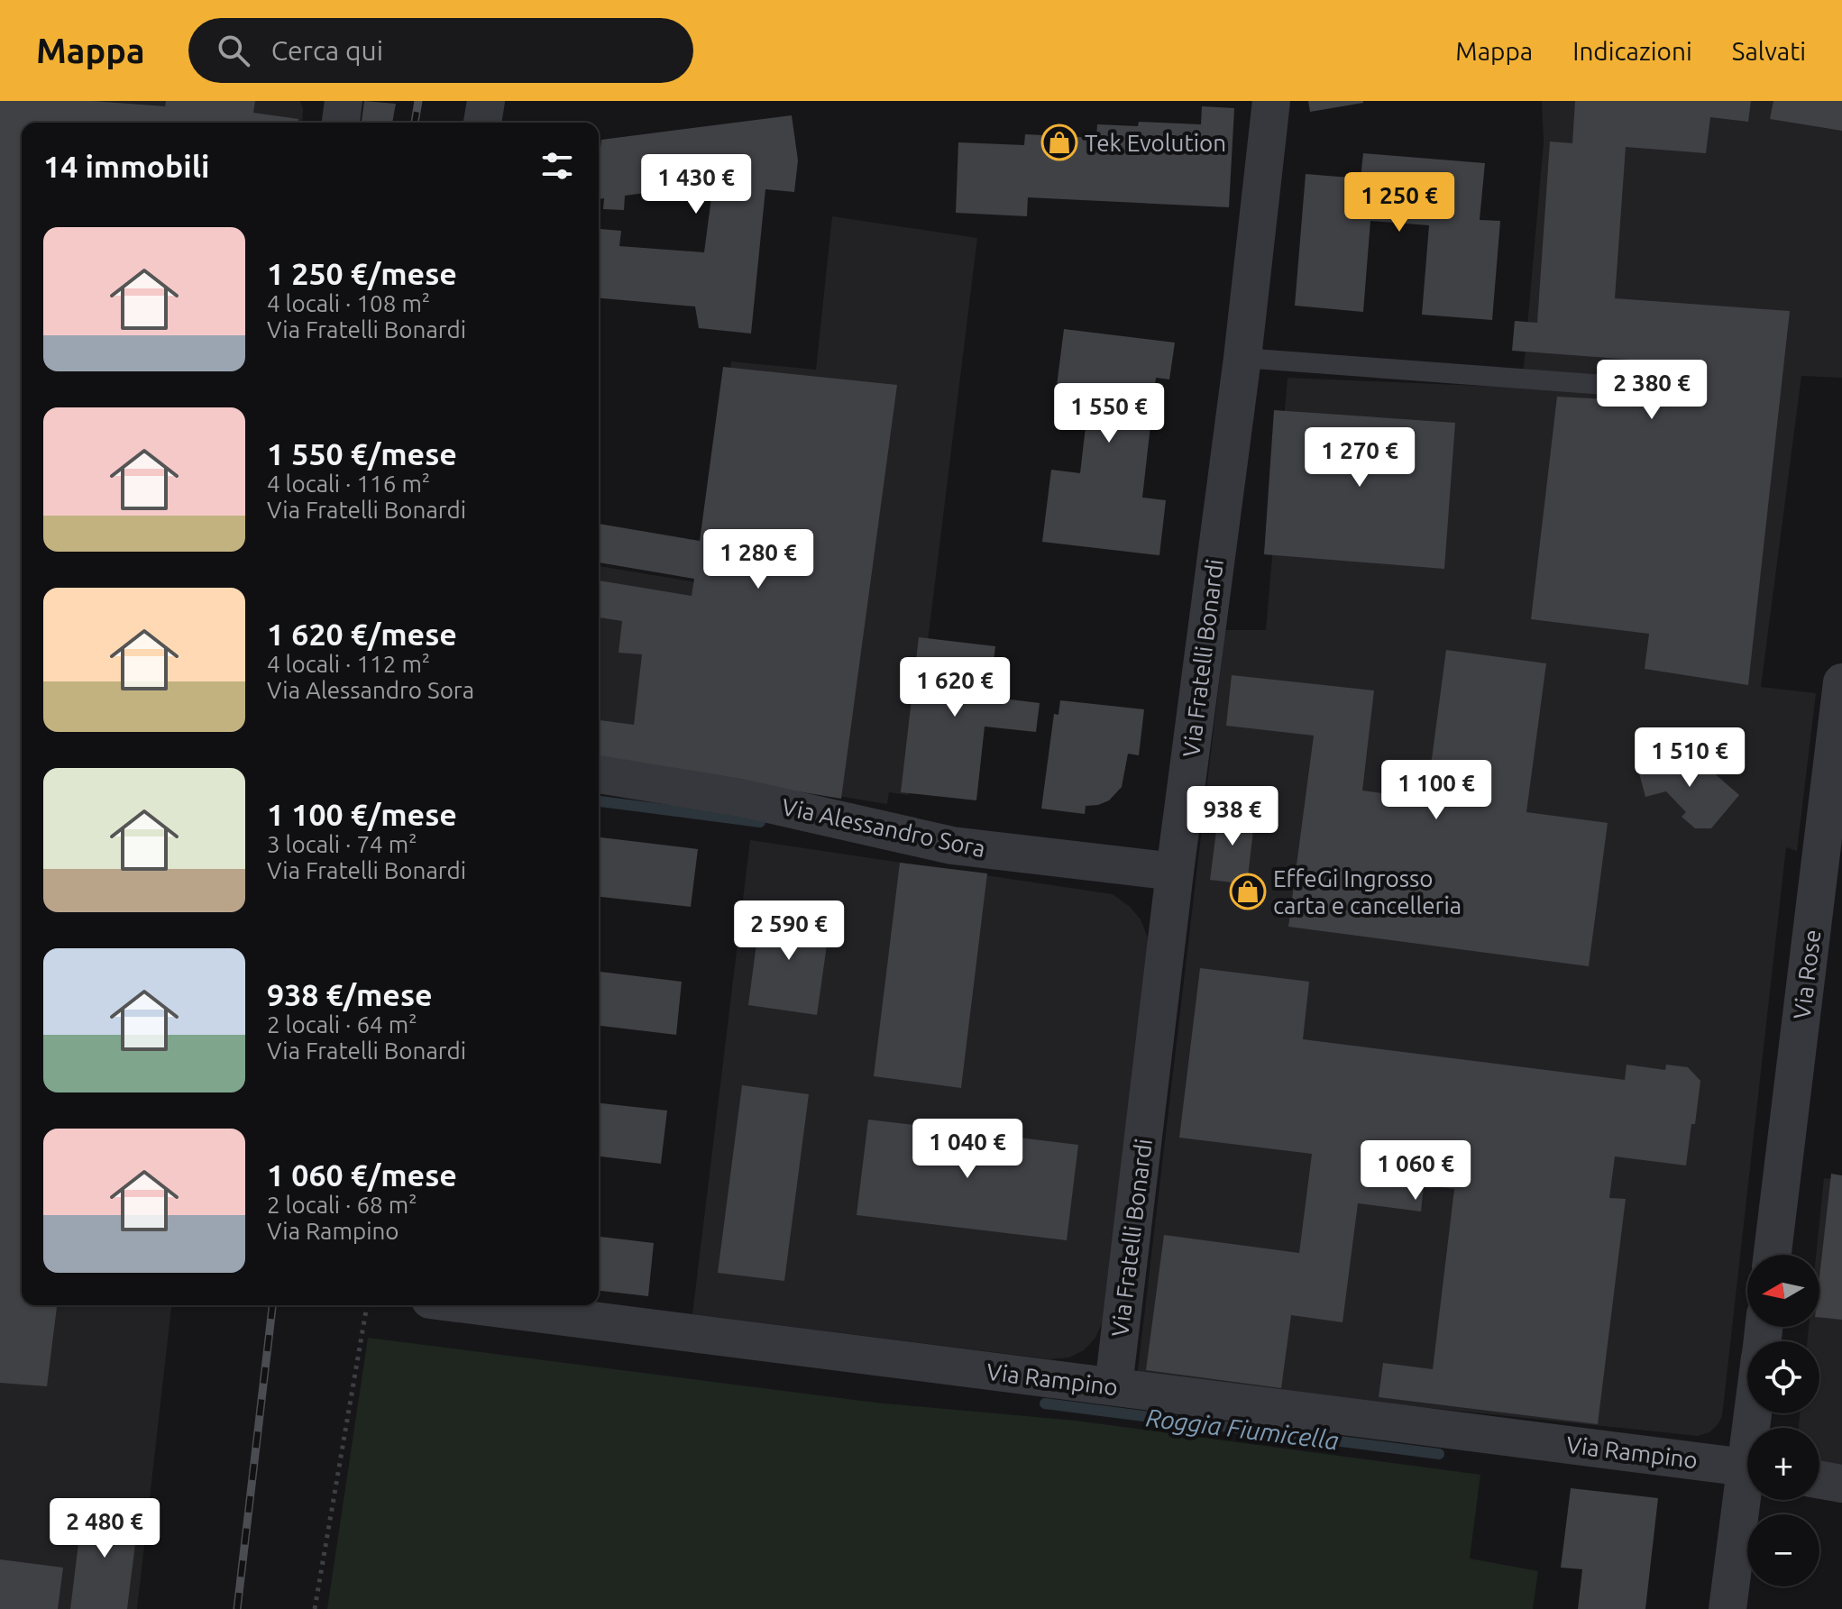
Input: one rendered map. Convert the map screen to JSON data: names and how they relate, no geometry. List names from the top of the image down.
{
  "streets": {
    "street": [
      "Via Fratelli Bonardi",
      "Via Alessandro Sora",
      "Via Rose",
      "Via Rampino"
    ]
  },
  "crossings": [
    ["Via Fratelli Bonardi", "Via Alessandro Sora"],
    ["Via Fratelli Bonardi", "Via Rampino"]
  ],
  "water": ["Roggia Fiumicella"],
  "places": {
    "shop": ["Tek Evolution", "EffeGi Ingrosso carta e cancelleria"]
  },
  "north": "left",
  "page": {
    "header": "Mappa",
    "search": "Cerca qui",
    "nav": ["Mappa", "Indicazioni", "Salvati"],
    "heading": "14 immobili",
    "price": [
      "1 430 €",
      "1 250 €",
      "2 380 €",
      "1 550 €",
      "1 270 €",
      "1 280 €",
      "1 620 €",
      "1 510 €",
      "1 100 €",
      "938 €",
      "2 590 €",
      "1 040 €",
      "1 060 €",
      "2 480 €"
    ],
    "list": [
      {
        "name": "1 250 €/mese",
        "note": "4 locali · 108 m² · Via Fratelli Bonardi"
      },
      {
        "name": "1 550 €/mese",
        "note": "4 locali · 116 m² · Via Fratelli Bonardi"
      },
      {
        "name": "1 620 €/mese",
        "note": "4 locali · 112 m² · Via Alessandro Sora"
      },
      {
        "name": "1 100 €/mese",
        "note": "3 locali · 74 m² · Via Fratelli Bonardi"
      },
      {
        "name": "938 €/mese",
        "note": "2 locali · 64 m² · Via Fratelli Bonardi"
      },
      {
        "name": "1 060 €/mese",
        "note": "2 locali · 68 m² · Via Rampino"
      }
    ],
    "map_buttons": ["+", "−"]
  }
}
